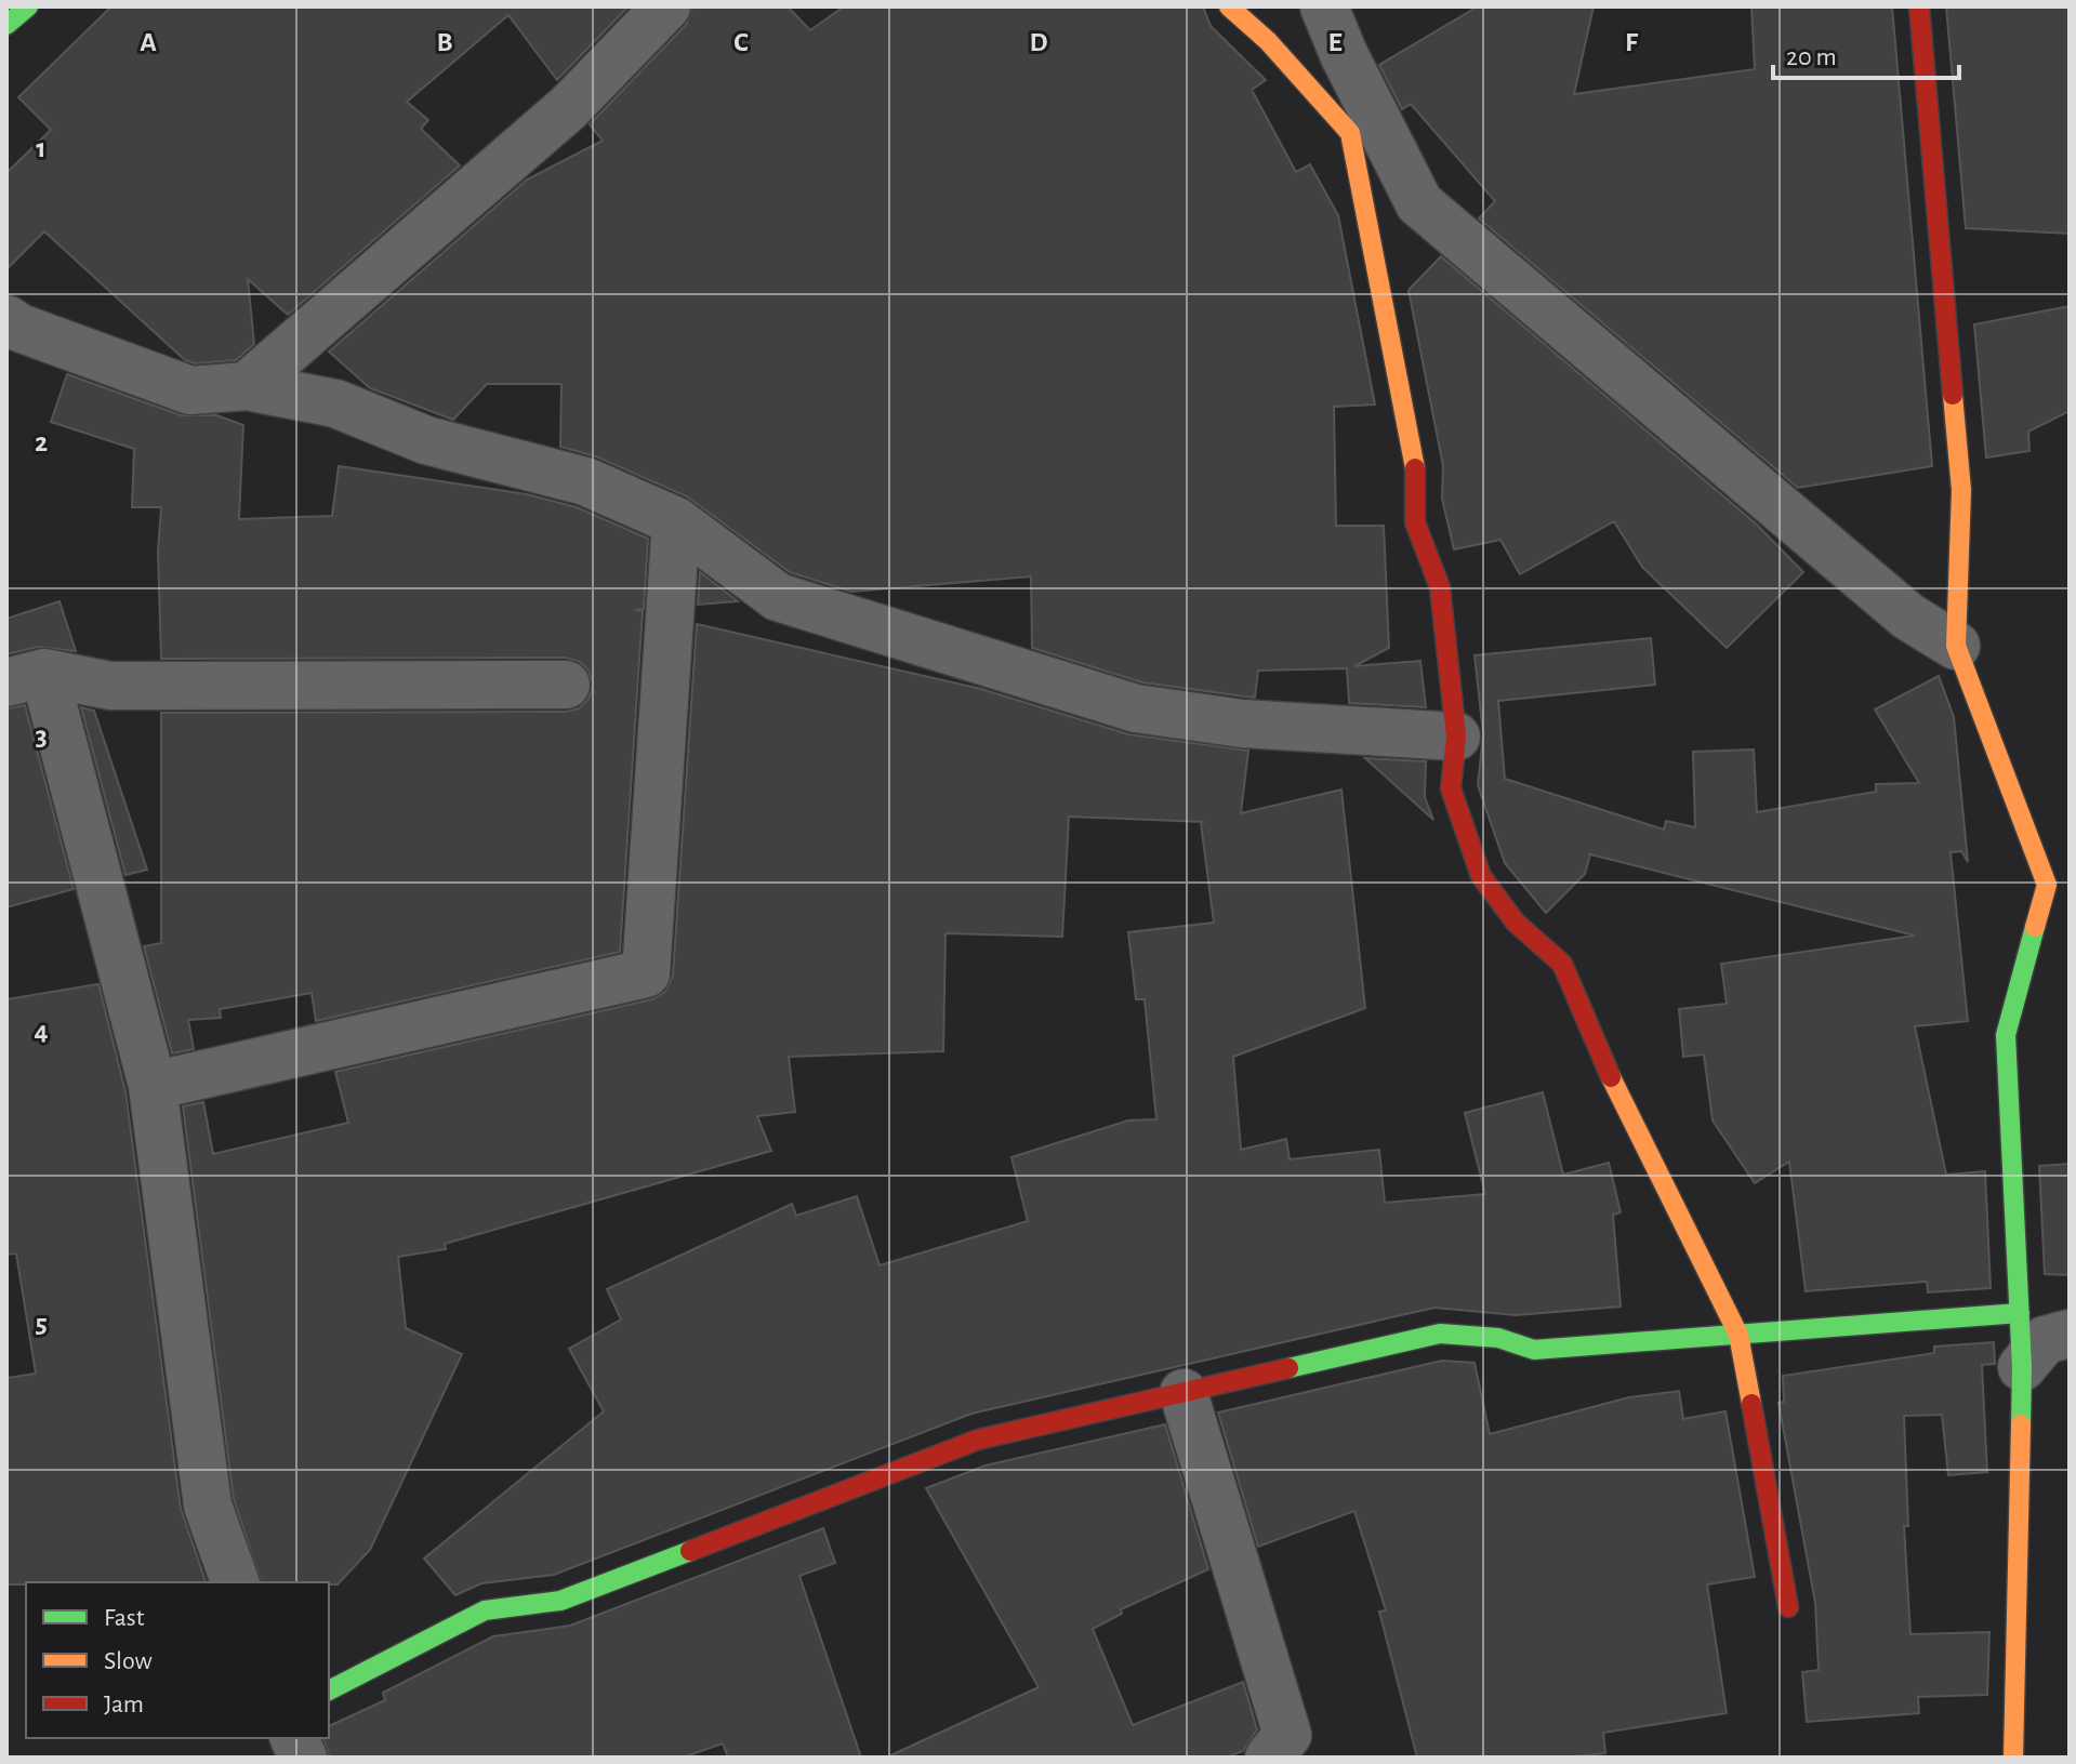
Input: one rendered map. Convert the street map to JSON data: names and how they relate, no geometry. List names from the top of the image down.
{
  "legend": ["Fast", "Slow", "Jam"],
  "scale_bar": "20 m",
  "grid": {
    "columns": [
      "A",
      "B",
      "C",
      "D",
      "E",
      "F"
    ],
    "rows": [
      "1",
      "2",
      "3",
      "4",
      "5"
    ]
  }
}
